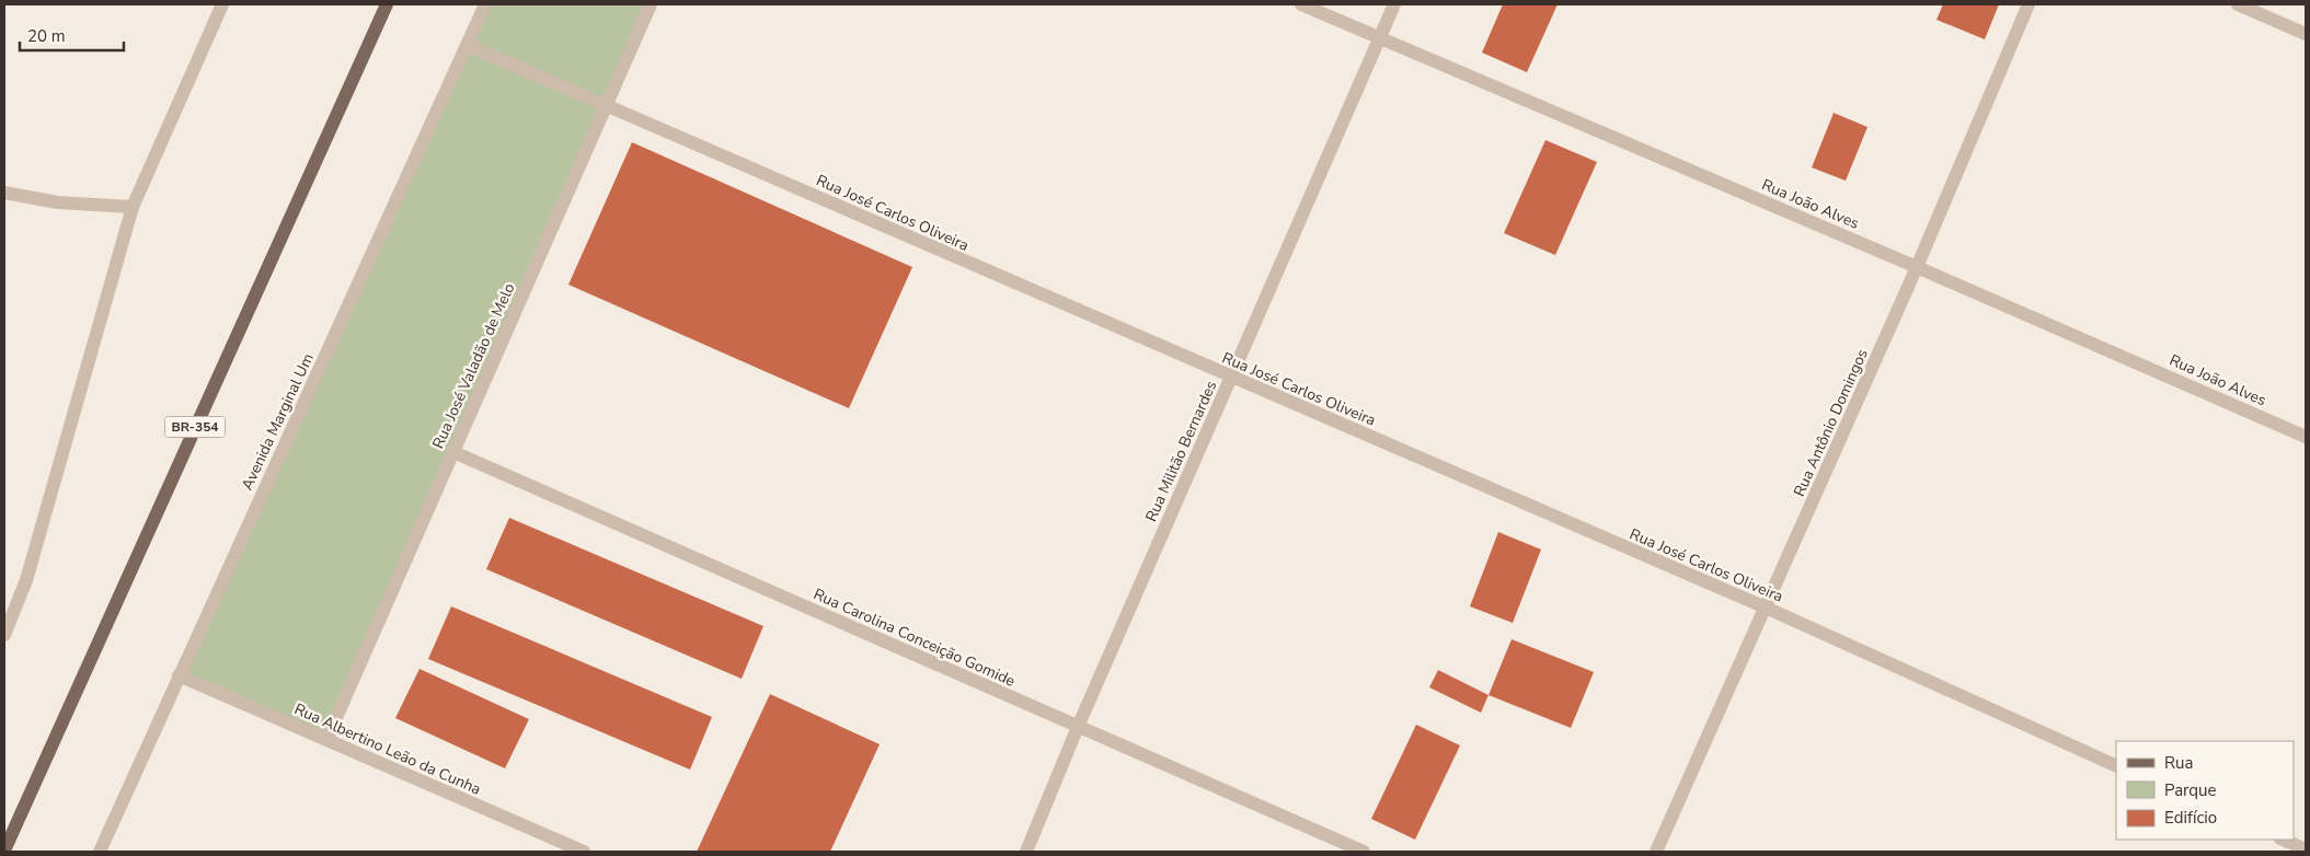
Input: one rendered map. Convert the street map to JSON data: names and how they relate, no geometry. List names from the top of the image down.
{
  "streets": {
    "main road": ["BR-354"],
    "street": [
      "Rua João Alves",
      "Rua José Carlos Oliveira",
      "Rua José Valadão de Melo",
      "Avenida Marginal Um",
      "Rua Antônio Domingos",
      "Rua Militão Bernardes",
      "Rua Carolina Conceição Gomide",
      "Rua Albertino Leão da Cunha"
    ]
  },
  "crossings": [
    ["Rua João Alves", "Rua Antônio Domingos"],
    ["Rua João Alves", "Rua Militão Bernardes"],
    ["Rua José Carlos Oliveira", "Rua José Valadão de Melo"],
    ["Rua José Carlos Oliveira", "Avenida Marginal Um"],
    ["Rua José Carlos Oliveira", "Rua Antônio Domingos"],
    ["Rua José Carlos Oliveira", "Rua Militão Bernardes"],
    ["Rua José Valadão de Melo", "Rua Carolina Conceição Gomide"],
    ["Rua José Valadão de Melo", "Rua Albertino Leão da Cunha"],
    ["Avenida Marginal Um", "Rua Albertino Leão da Cunha"],
    ["Rua Militão Bernardes", "Rua Carolina Conceição Gomide"]
  ],
  "legend": ["Rua", "Parque", "Edifício"],
  "scale_bar": "20 m"
}
